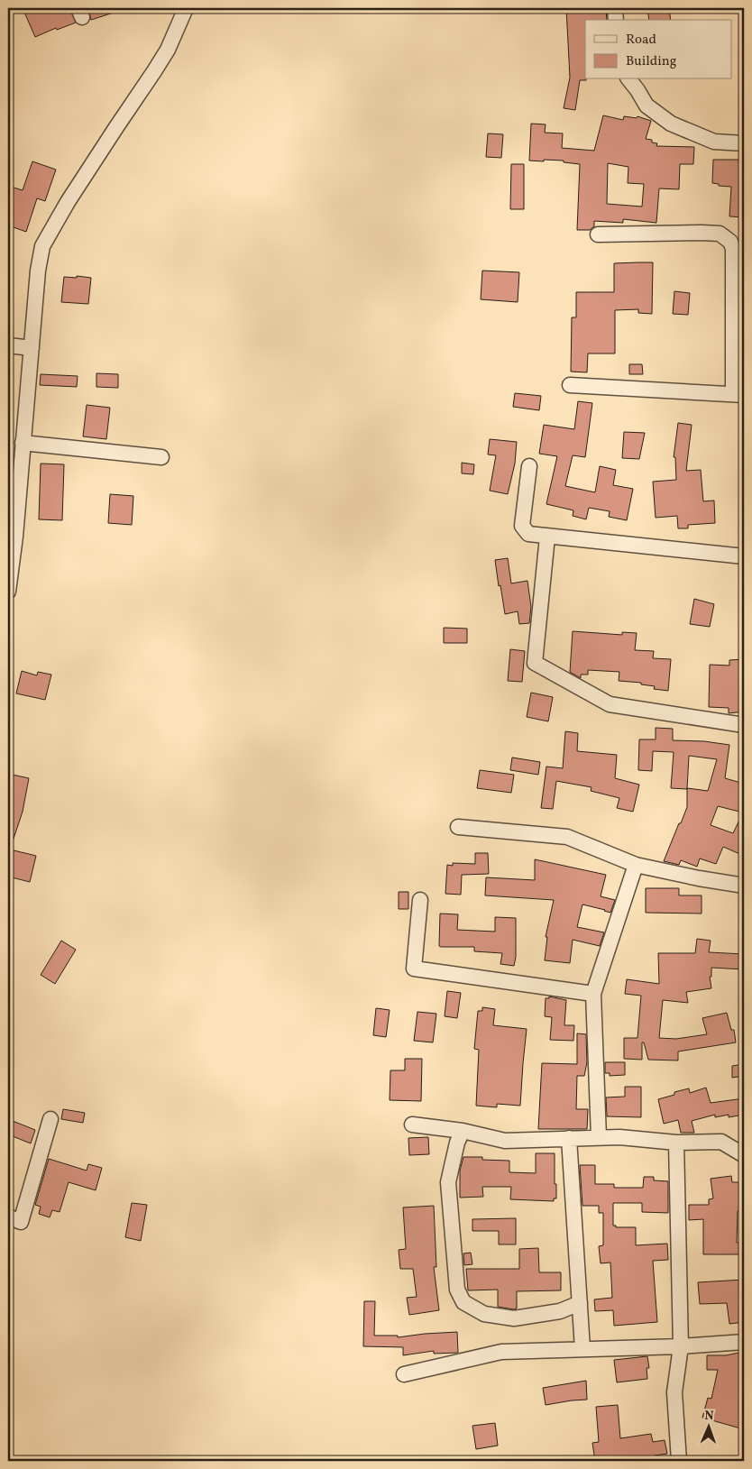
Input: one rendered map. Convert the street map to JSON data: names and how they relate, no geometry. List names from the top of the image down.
{
  "legend": ["Road", "Building"],
  "north": "top"
}
